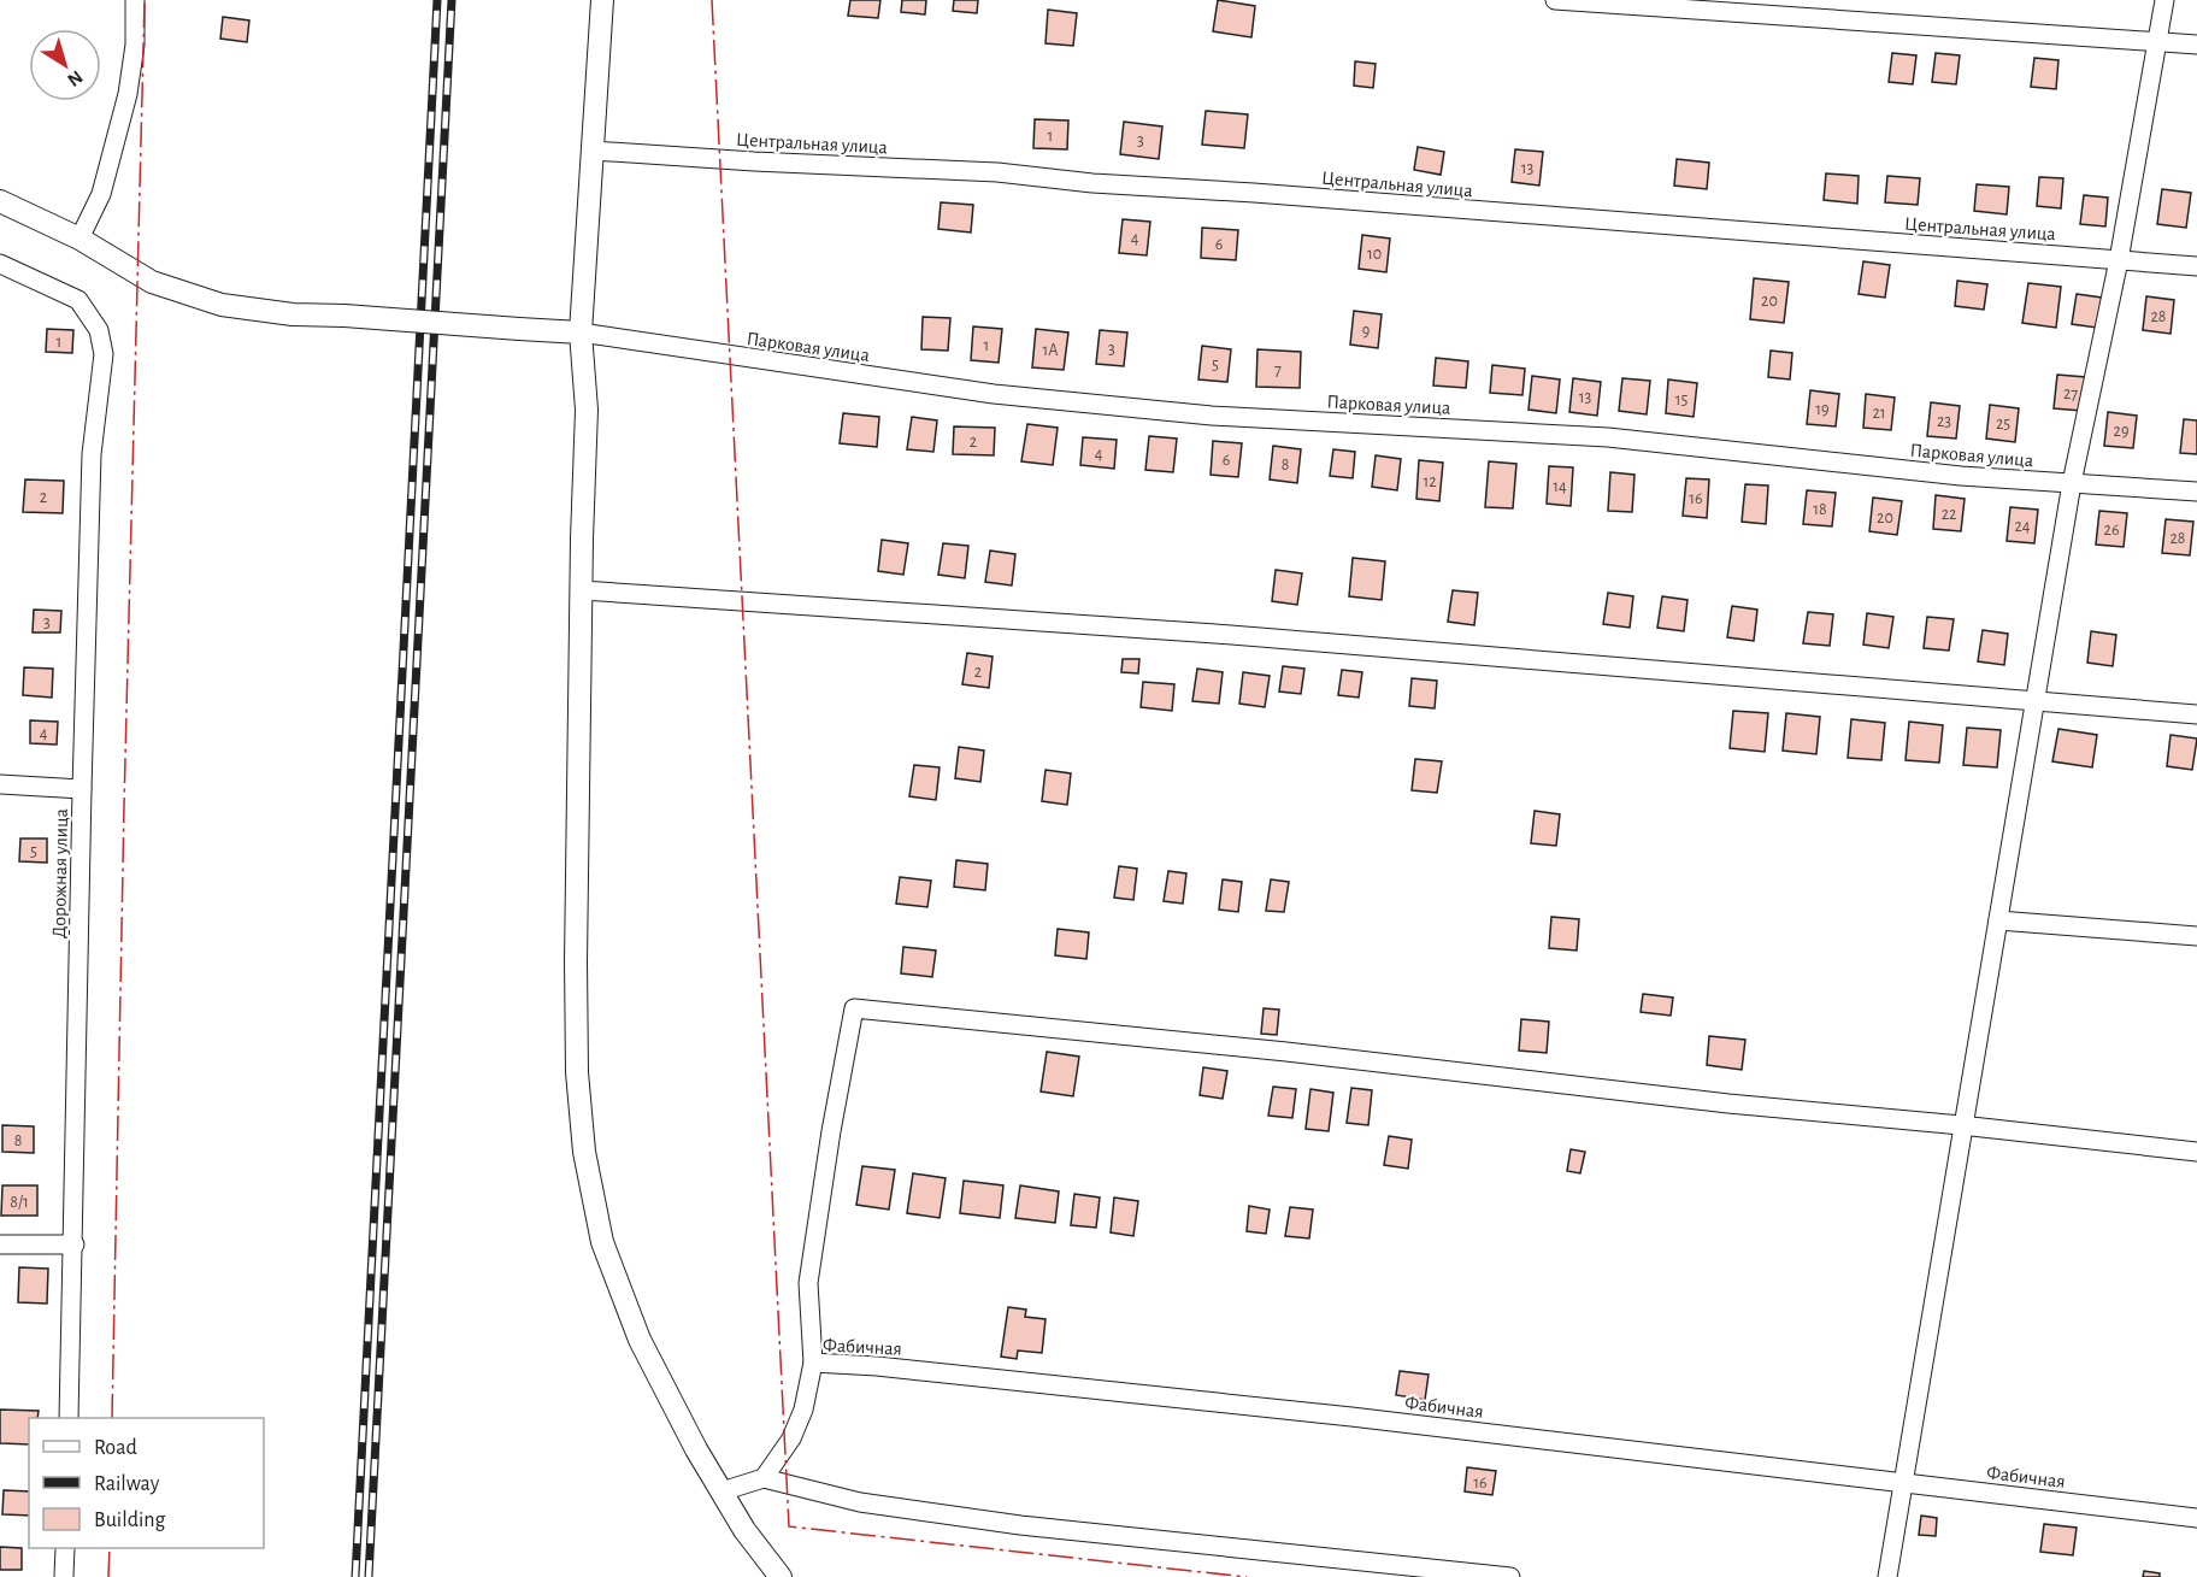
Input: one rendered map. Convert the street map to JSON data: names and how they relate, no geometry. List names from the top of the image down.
{
  "streets": {
    "street": [
      "Центральная улица",
      "Парковая улица",
      "Дорожная улица",
      "Фабичная"
    ]
  },
  "house_numbers": [
    "1",
    "3",
    "13",
    "4",
    "6",
    "10",
    "20",
    "28",
    "9",
    "1",
    "1",
    "3",
    "1А",
    "5",
    "7",
    "27",
    "13",
    "15",
    "19",
    "21",
    "23",
    "25",
    "29",
    "2",
    "4",
    "6",
    "8",
    "12",
    "14",
    "2",
    "16",
    "18",
    "22",
    "20",
    "24",
    "26",
    "28",
    "3",
    "2",
    "4",
    "5",
    "8",
    "8/1",
    "16"
  ],
  "legend": ["Road", "Railway", "Building"],
  "north": "bottom right"
}
